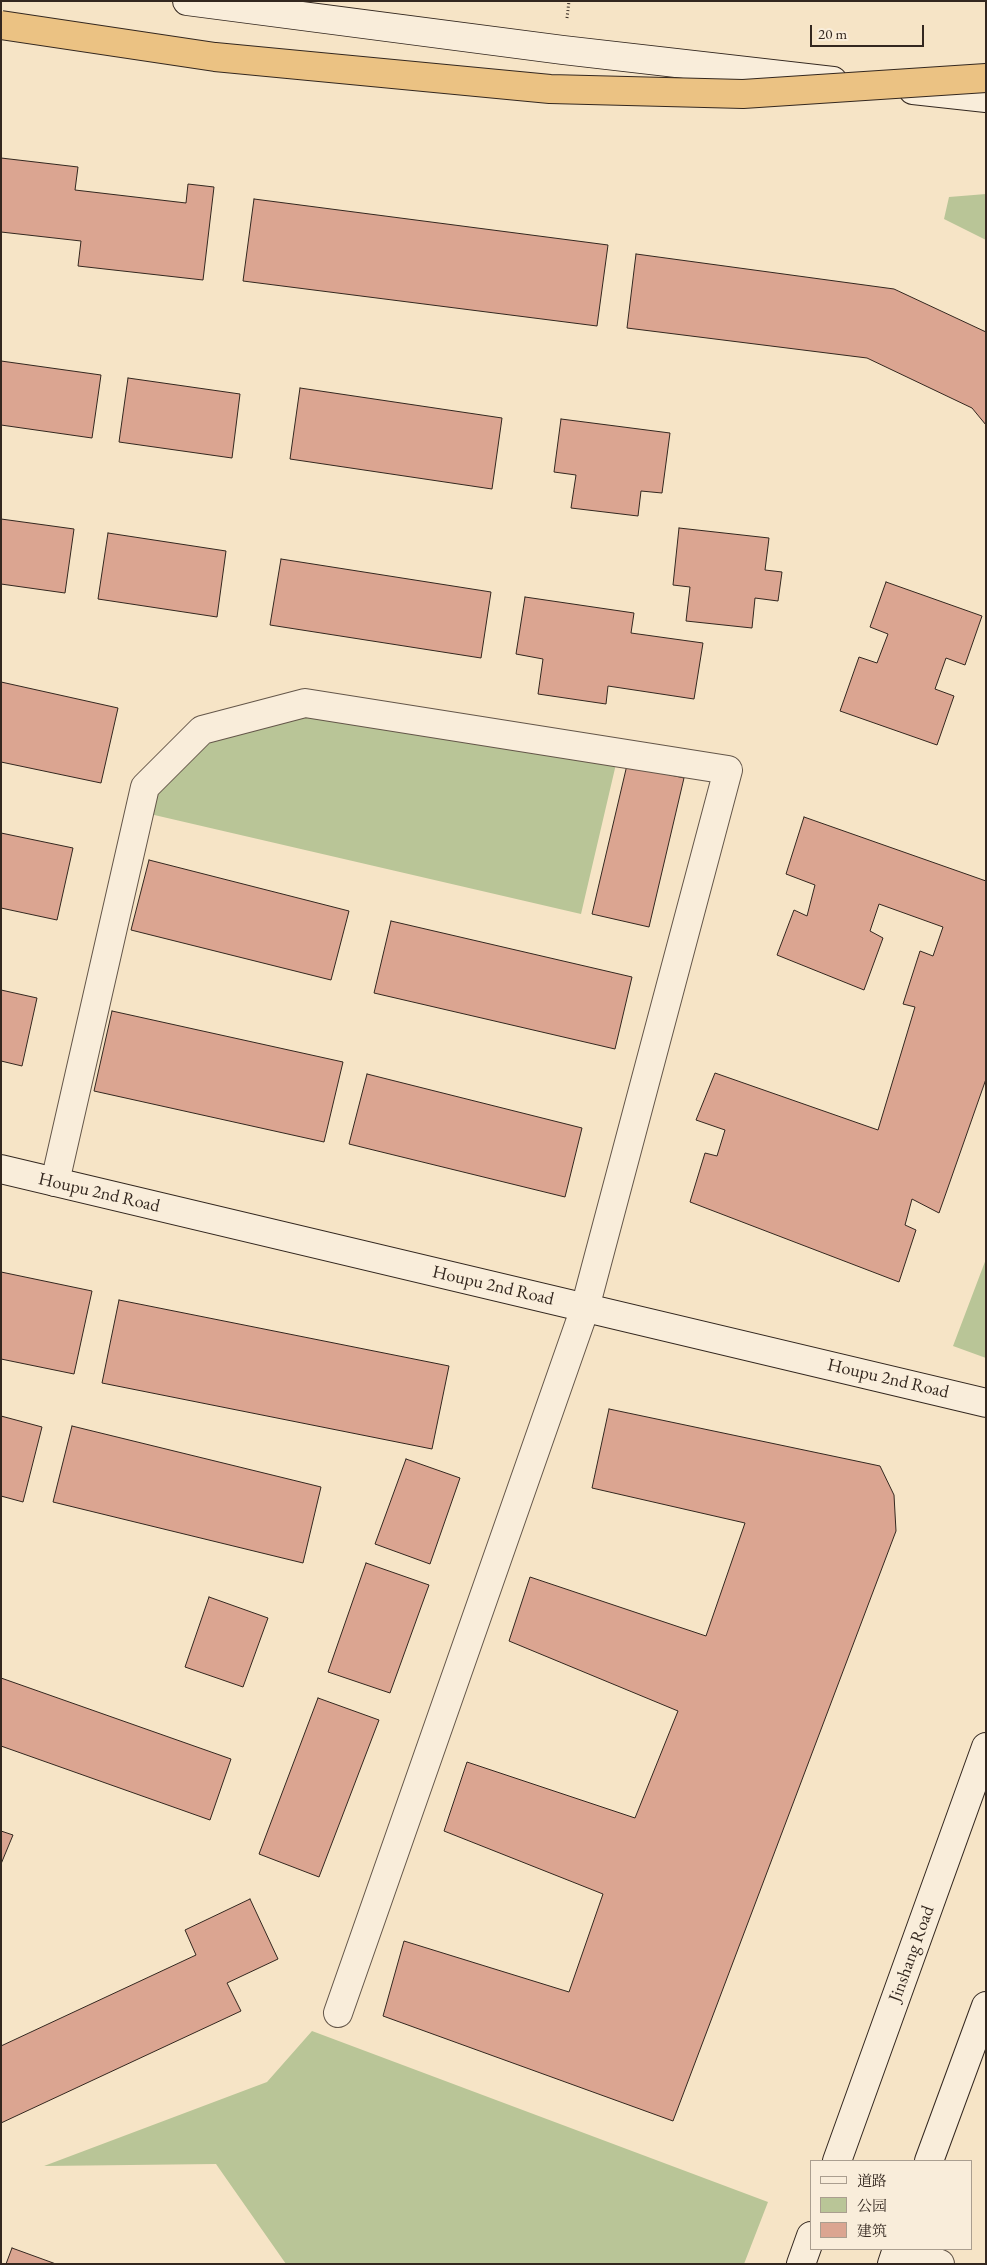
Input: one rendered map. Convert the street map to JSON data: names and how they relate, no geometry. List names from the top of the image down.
{
  "streets": {
    "street": ["Houpu 2nd Road", "Jinshang Road"]
  },
  "legend": ["道路", "公园", "建筑"],
  "scale_bar": "20 m"
}
